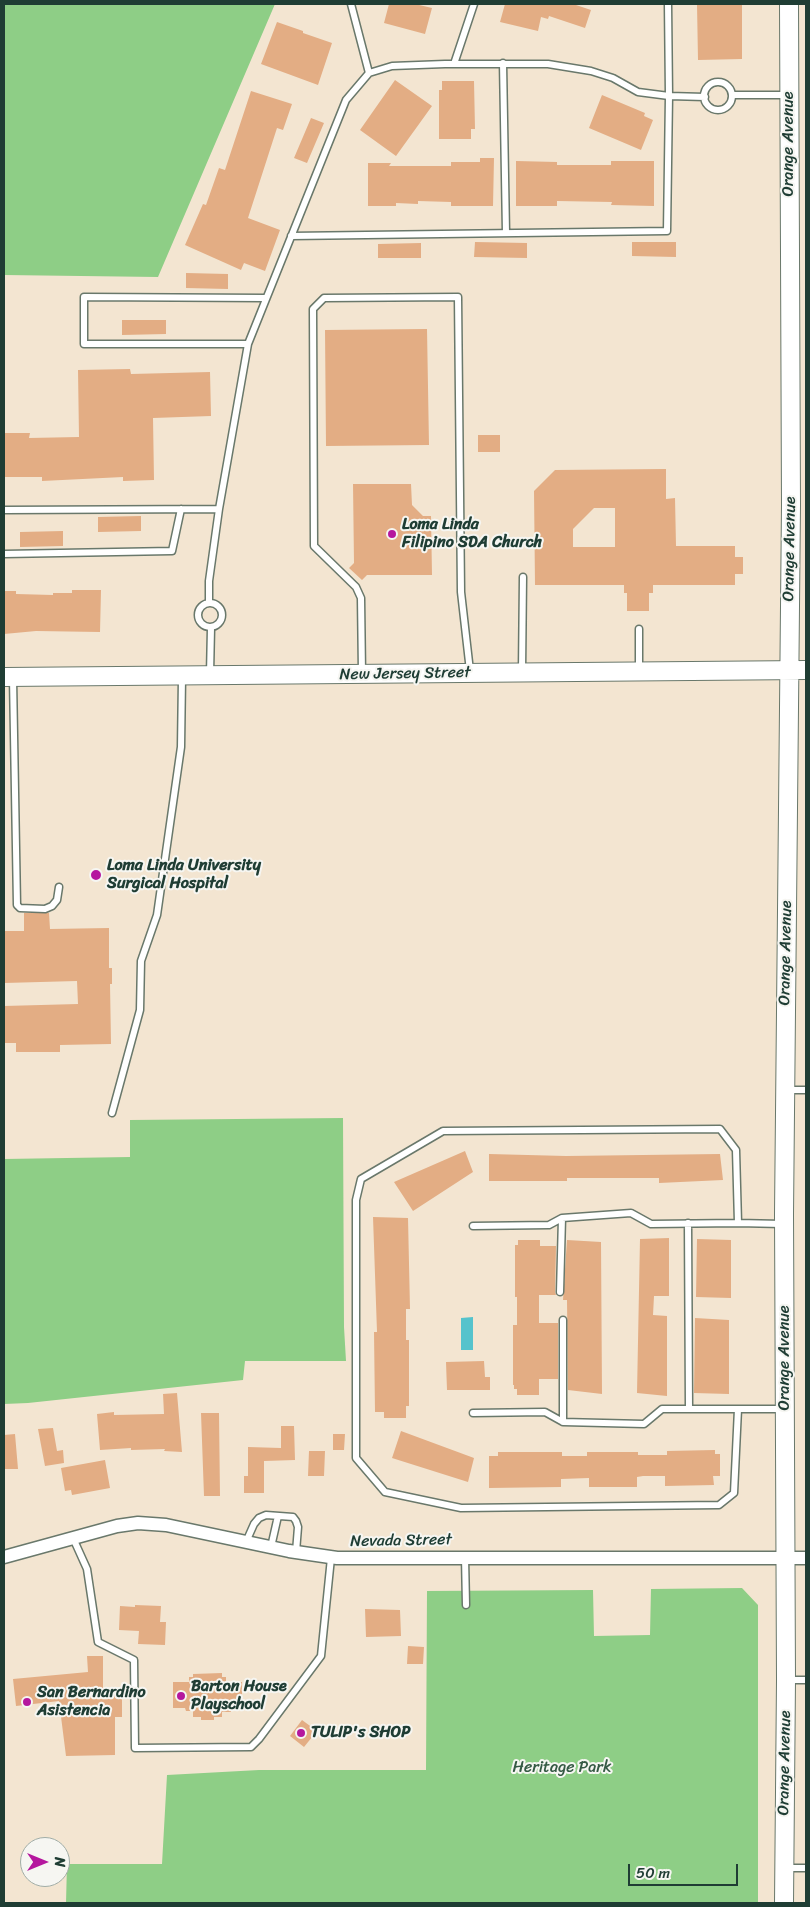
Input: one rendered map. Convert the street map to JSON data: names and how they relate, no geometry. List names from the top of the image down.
{
  "streets": {
    "street": ["Orange Avenue", "New Jersey Street", "Nevada Street"]
  },
  "crossings": [
    ["Orange Avenue", "New Jersey Street"],
    ["Orange Avenue", "Nevada Street"]
  ],
  "parks": ["Heritage Park"],
  "places": [
    "Loma Linda Filipino SDA Church",
    "Loma Linda University Surgical Hospital",
    "Barton House Playschool",
    "San Bernardino Asistencia",
    "TULIP's SHOP"
  ],
  "scale_bar": "50 m",
  "north": "right"
}
